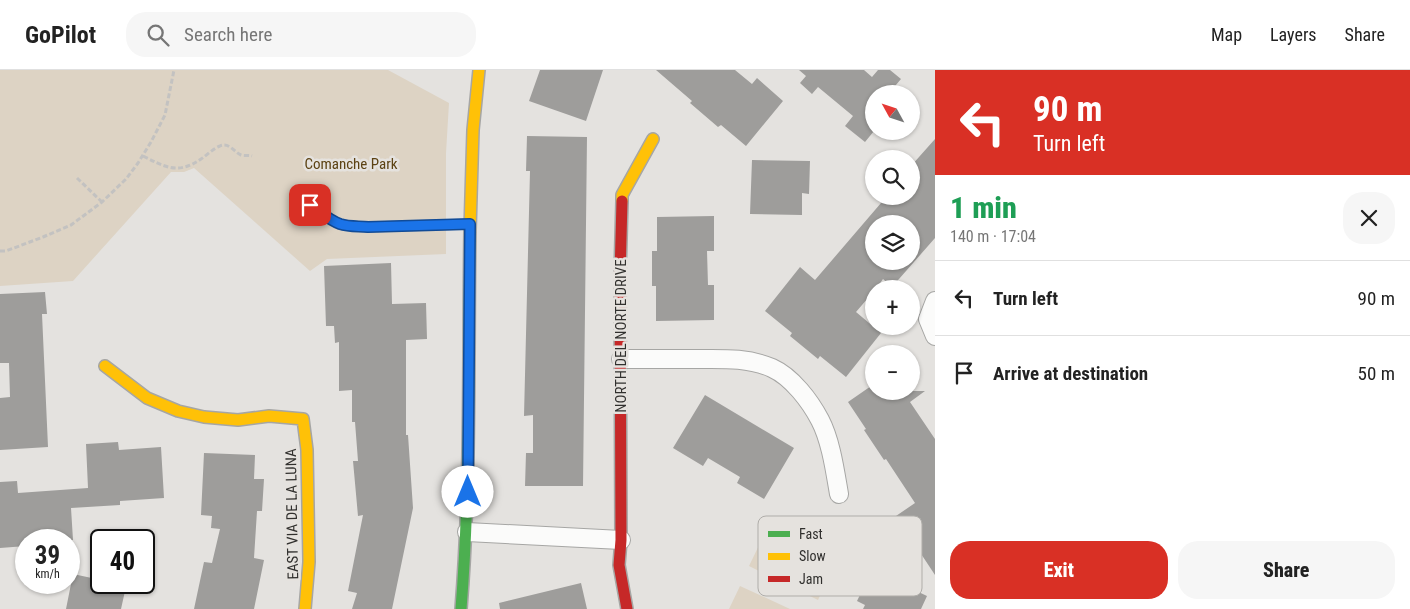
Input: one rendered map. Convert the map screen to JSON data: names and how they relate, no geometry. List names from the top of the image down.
{
  "streets": {
    "street": ["NORTH DEL NORTE DRIVE", "EAST VIA DE LA LUNA"]
  },
  "parks": ["Comanche Park"],
  "legend": ["Fast", "Slow", "Jam"],
  "north": "top left",
  "page": {
    "header": "GoPilot",
    "search": "Search here",
    "nav": ["Map", "Layers", "Share"],
    "turn": ["90 m", "Turn left"],
    "map_buttons": ["+", "−"],
    "heading": ["1 min", "140 m · 17:04"],
    "list": [
      {
        "name": "Turn left",
        "value": "90 m"
      },
      {
        "name": "Arrive at destination",
        "value": "50 m"
      }
    ],
    "speed": "39 km/h",
    "limit": "40",
    "buttons": ["Exit", "Share"]
  }
}
